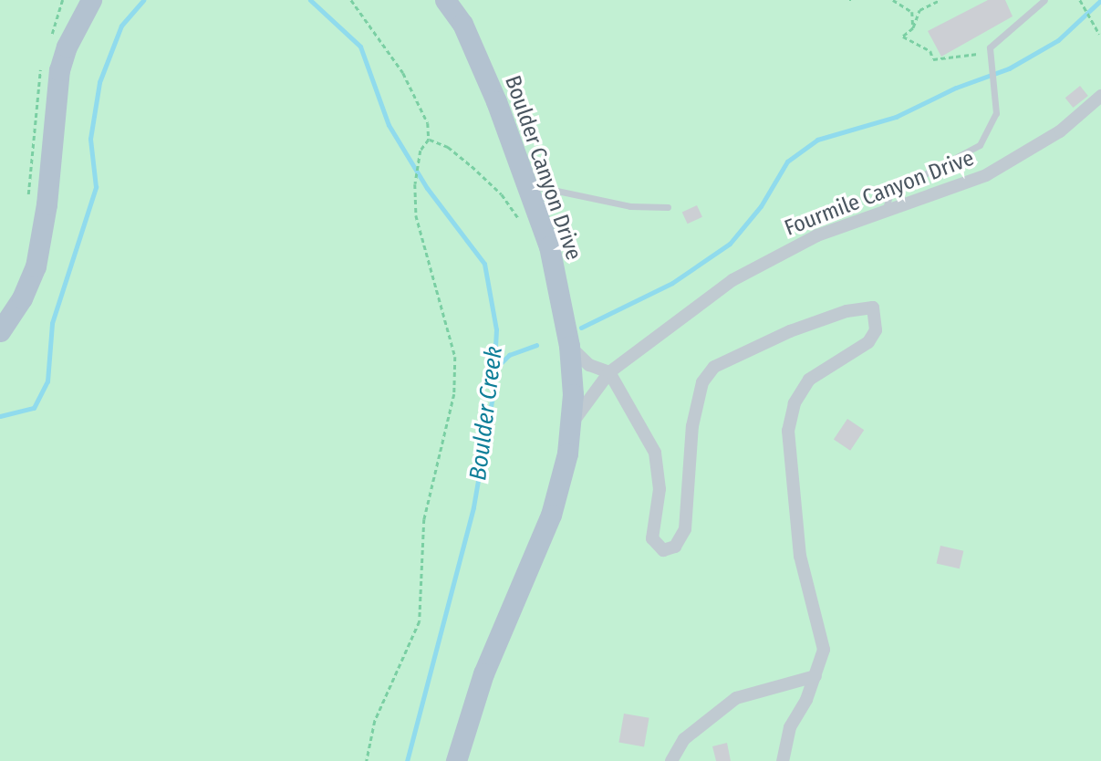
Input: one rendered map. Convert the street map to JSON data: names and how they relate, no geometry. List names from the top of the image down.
{
  "streets": {
    "main road": ["Boulder Canyon Drive"],
    "street": ["Fourmile Canyon Drive"]
  },
  "crossings": [
    ["Boulder Canyon Drive", "Fourmile Canyon Drive"]
  ],
  "water": ["Boulder Creek"]
}
